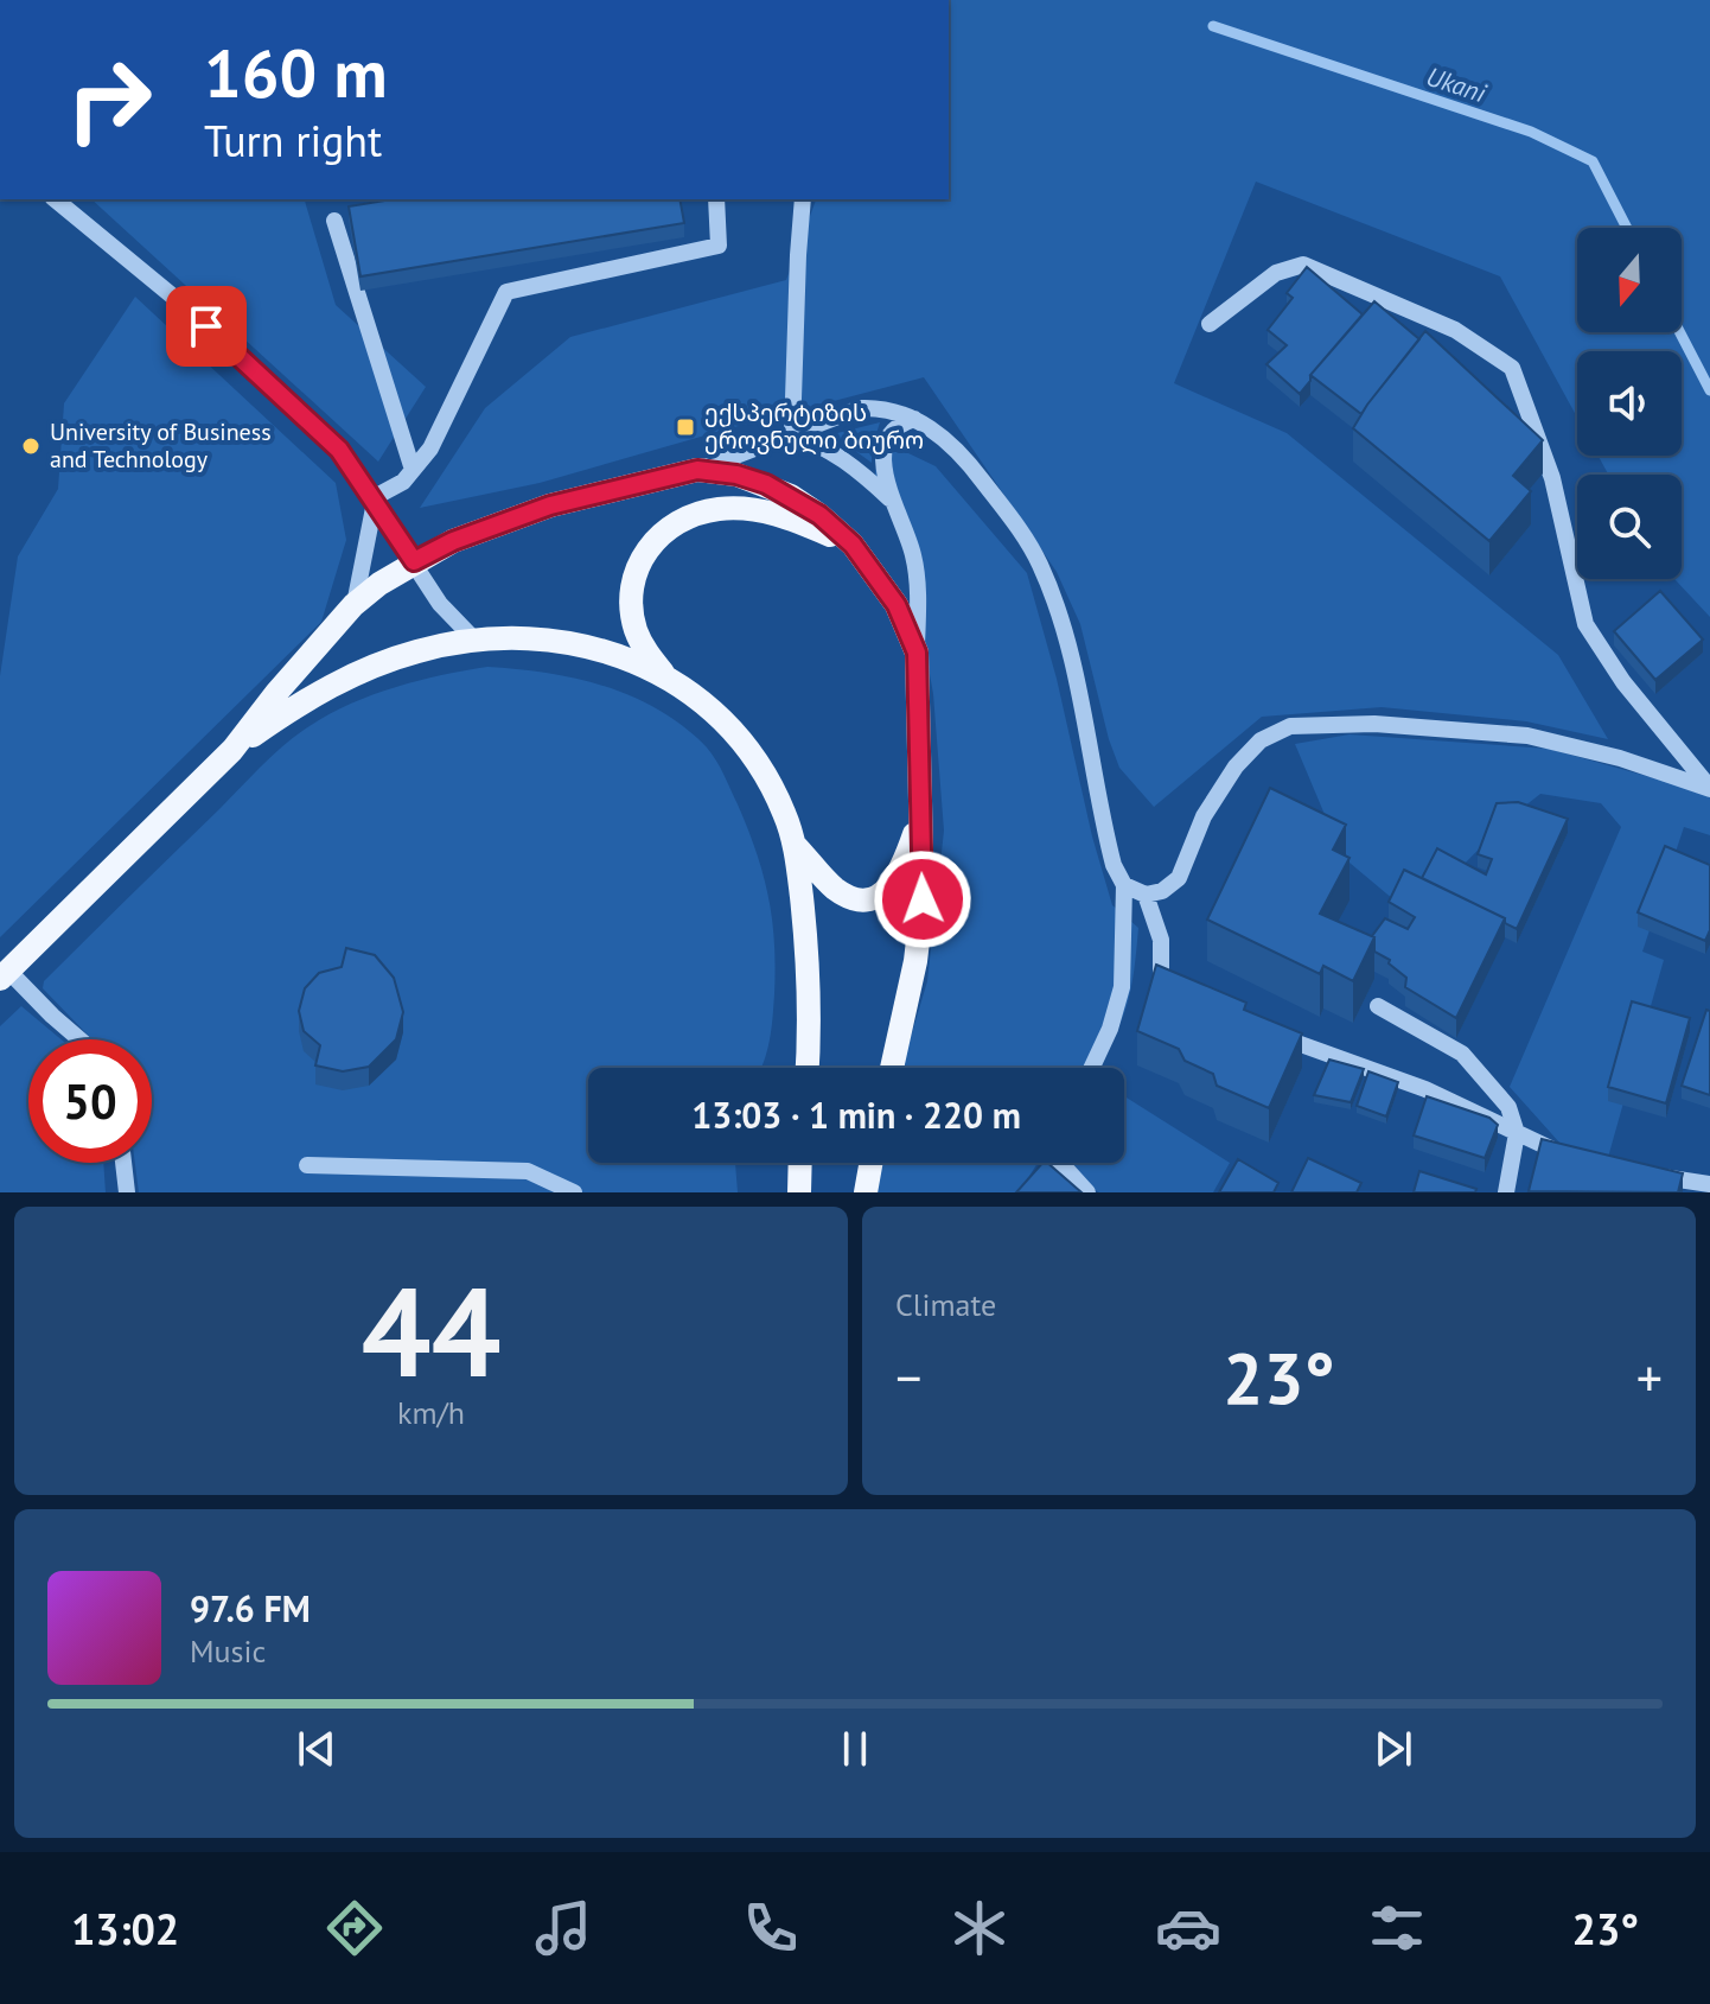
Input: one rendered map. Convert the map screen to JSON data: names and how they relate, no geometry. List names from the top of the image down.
{
  "water": ["Ukani"],
  "places": {
    "transit": ["ექსპერტიზის ეროვნული ბიურო"],
    "other": ["University of Business and Technology"]
  },
  "north": "bottom",
  "page": {
    "turn": ["160 m", "Turn right"],
    "limit": "50",
    "trip": "13:03 · 1 min · 220 m",
    "tile": [
      ["44", "km/h"],
      "Climate"
    ],
    "heat": ["−", "23°", "+"],
    "song": ["97.6 FM", "Music"],
    "tabs": ["13:02", "23°"]
  }
}
